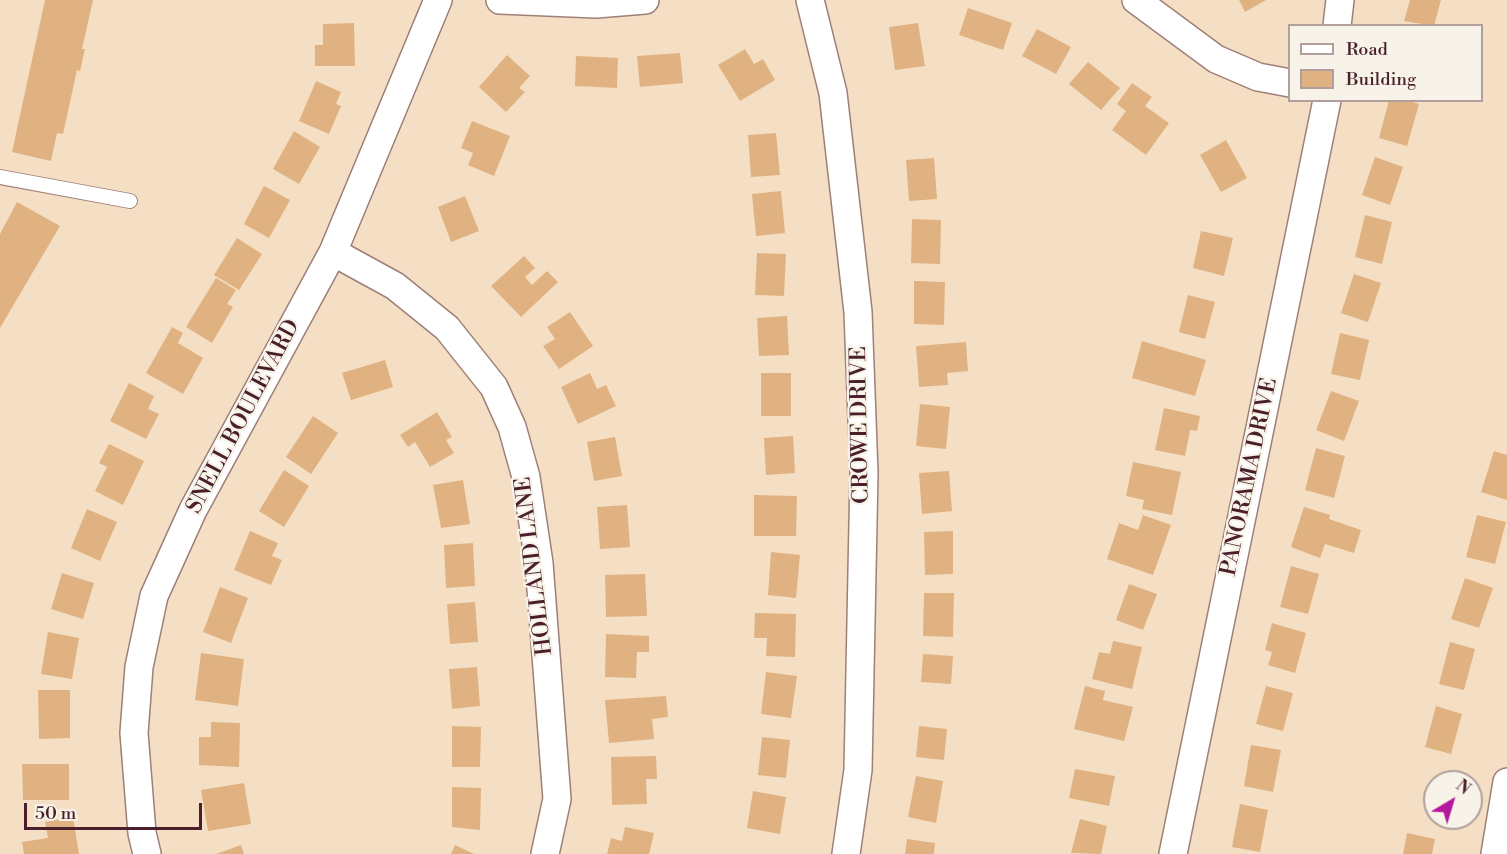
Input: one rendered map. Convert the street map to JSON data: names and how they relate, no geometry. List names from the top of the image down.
{
  "streets": {
    "street": [
      "SNELL BOULEVARD",
      "CROWE DRIVE",
      "PANORAMA DRIVE",
      "HOLLAND LANE"
    ]
  },
  "crossings": [
    ["SNELL BOULEVARD", "HOLLAND LANE"]
  ],
  "legend": ["Road", "Building"],
  "scale_bar": "50 m",
  "north": "top right"
}
